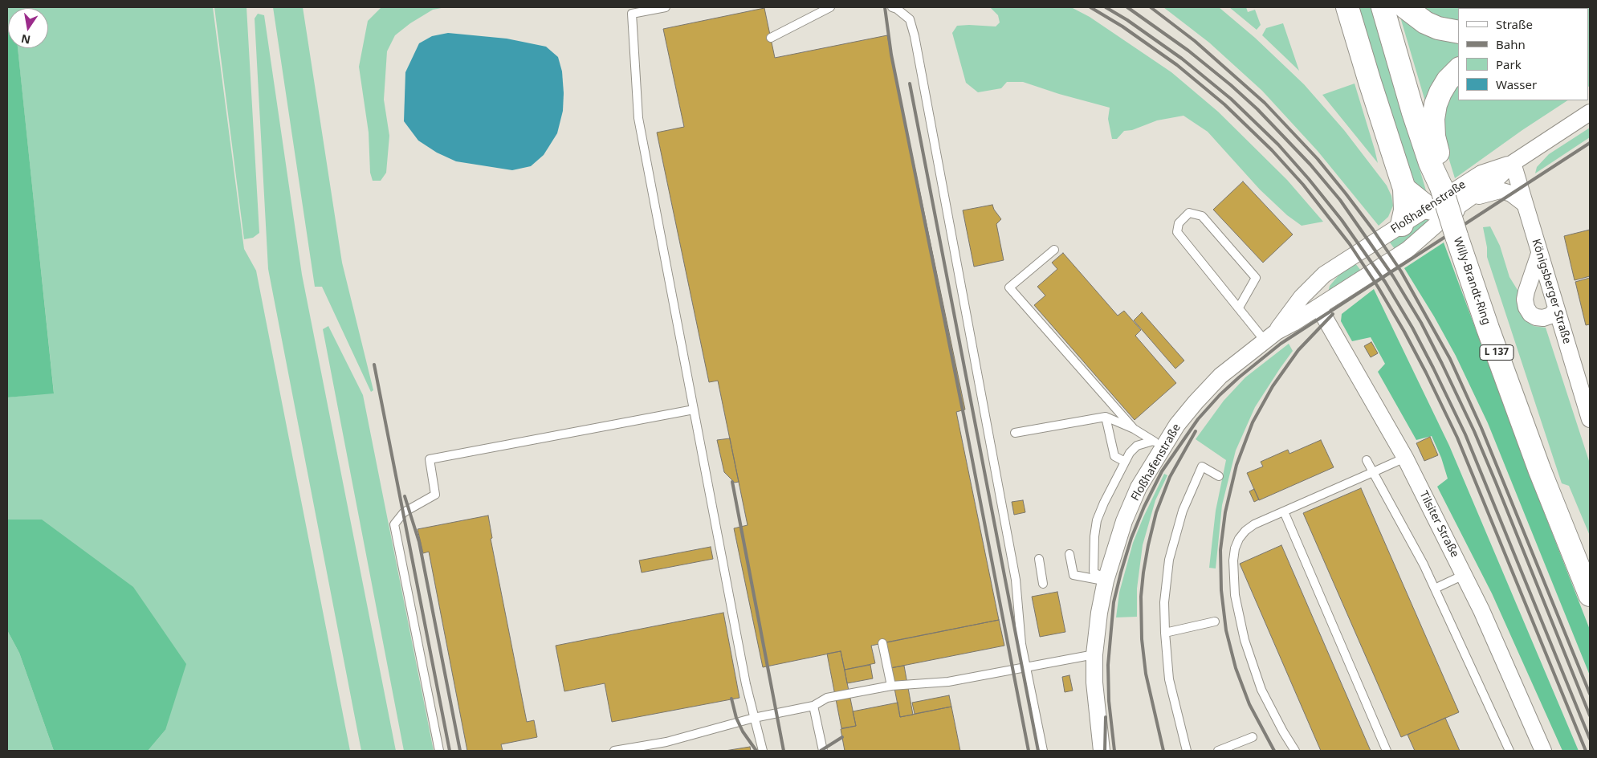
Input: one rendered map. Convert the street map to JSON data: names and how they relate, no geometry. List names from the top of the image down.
{
  "streets": {
    "main road": ["Willy-Brandt-Ring", "L 137"],
    "street": ["Floßhafenstraße", "Königsberger Straße", "Tilsiter Straße"]
  },
  "crossings": [
    ["Floßhafenstraße", "Königsberger Straße"],
    ["Floßhafenstraße", "Tilsiter Straße"]
  ],
  "legend": [
    "Straße",
    "Bahn",
    "Park",
    "Wasser"
  ],
  "north": "bottom"
}
